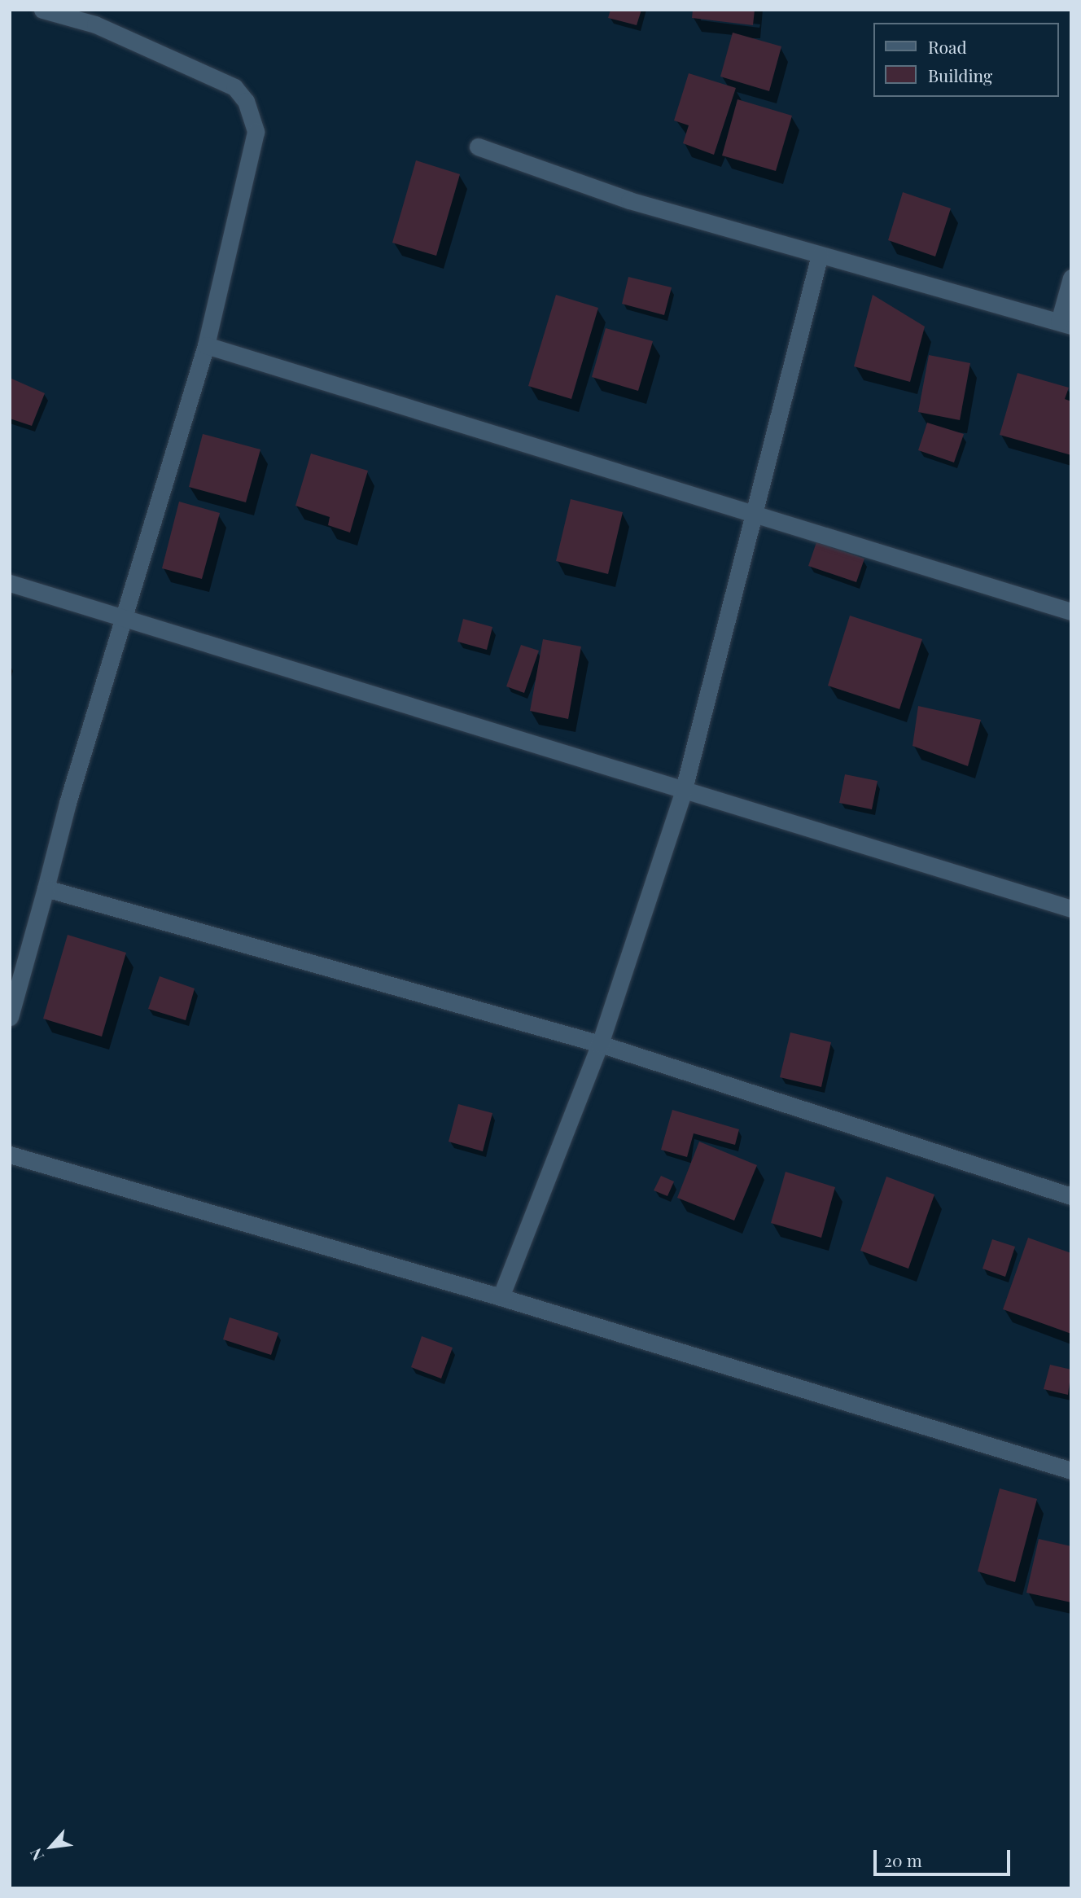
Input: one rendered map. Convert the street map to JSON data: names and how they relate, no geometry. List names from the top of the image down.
{
  "legend": ["Road", "Building"],
  "scale_bar": "20 m",
  "north": "bottom left"
}
